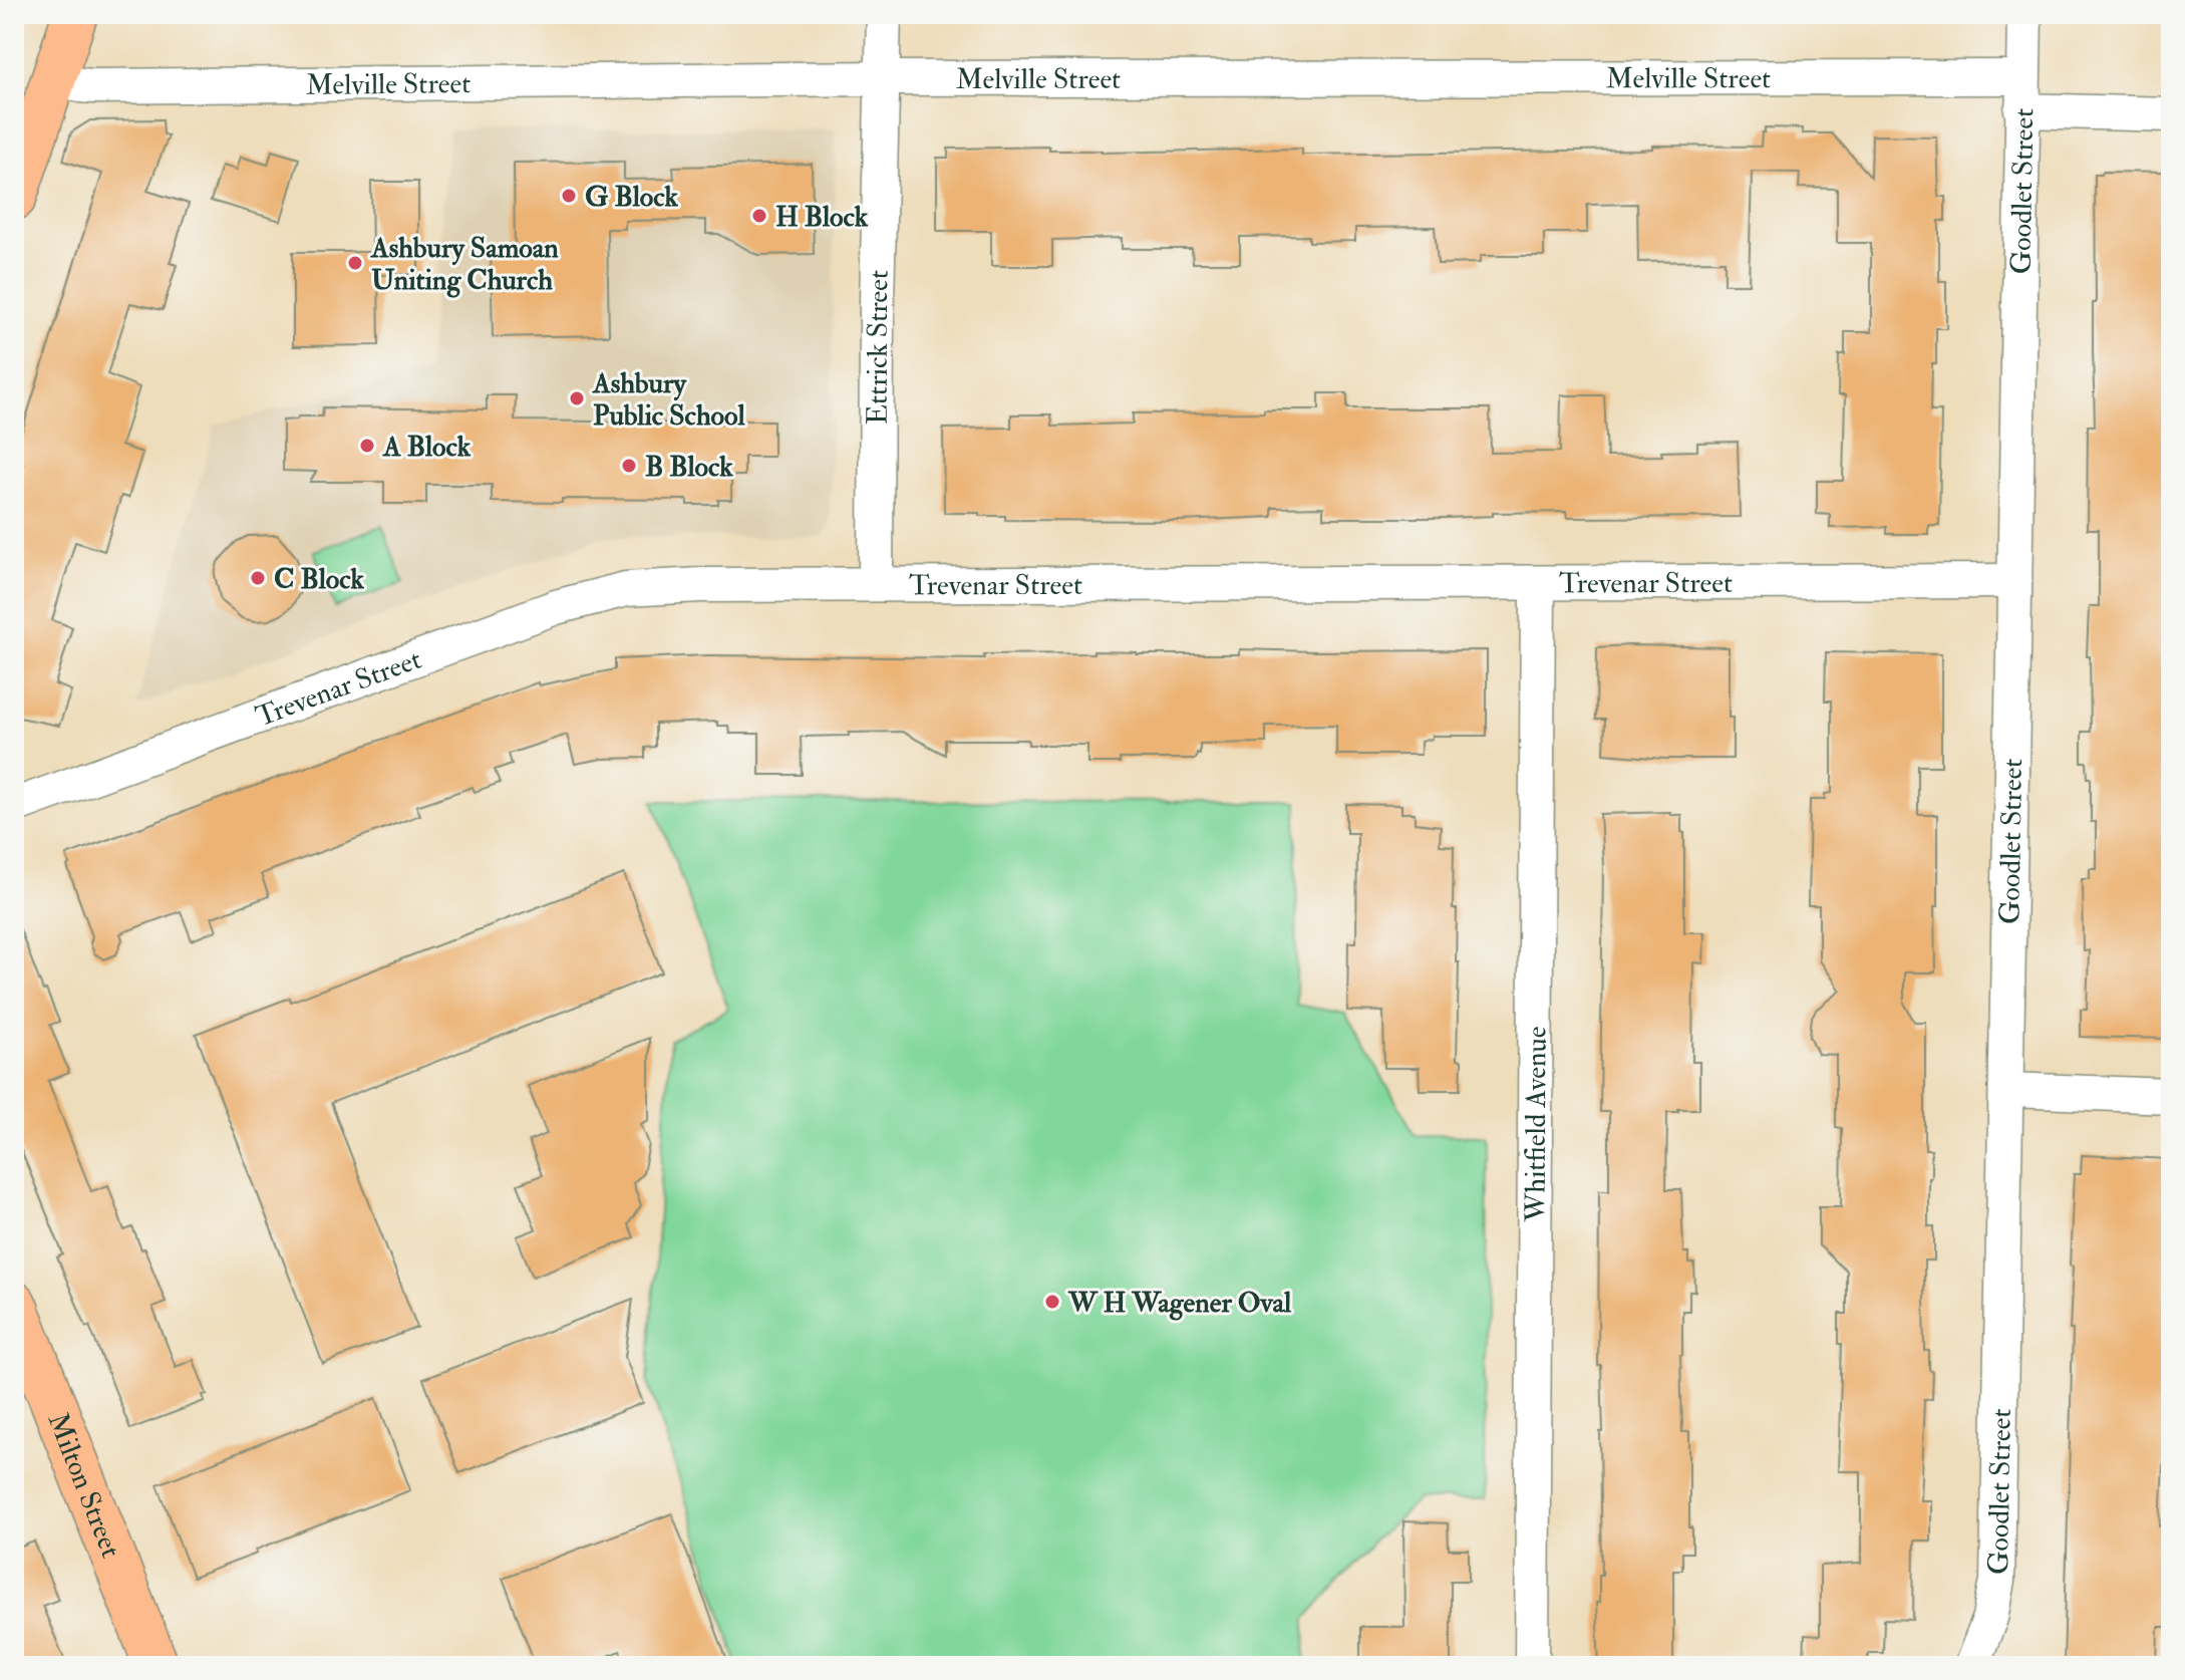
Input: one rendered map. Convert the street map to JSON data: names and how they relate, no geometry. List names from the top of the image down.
{
  "streets": {
    "main road": ["Milton Street"],
    "street": [
      "Melville Street",
      "Goodlet Street",
      "Ettrick Street",
      "Trevenar Street",
      "Whitfield Avenue"
    ]
  },
  "crossings": [
    ["Melville Street", "Goodlet Street"],
    ["Melville Street", "Ettrick Street"],
    ["Goodlet Street", "Trevenar Street"],
    ["Ettrick Street", "Trevenar Street"],
    ["Trevenar Street", "Whitfield Avenue"]
  ],
  "places": [
    "G Block",
    "H Block",
    "Ashbury Samoan Uniting Church",
    "Ashbury Public School",
    "A Block",
    "B Block",
    "C Block",
    "W H Wagener Oval"
  ]
}
